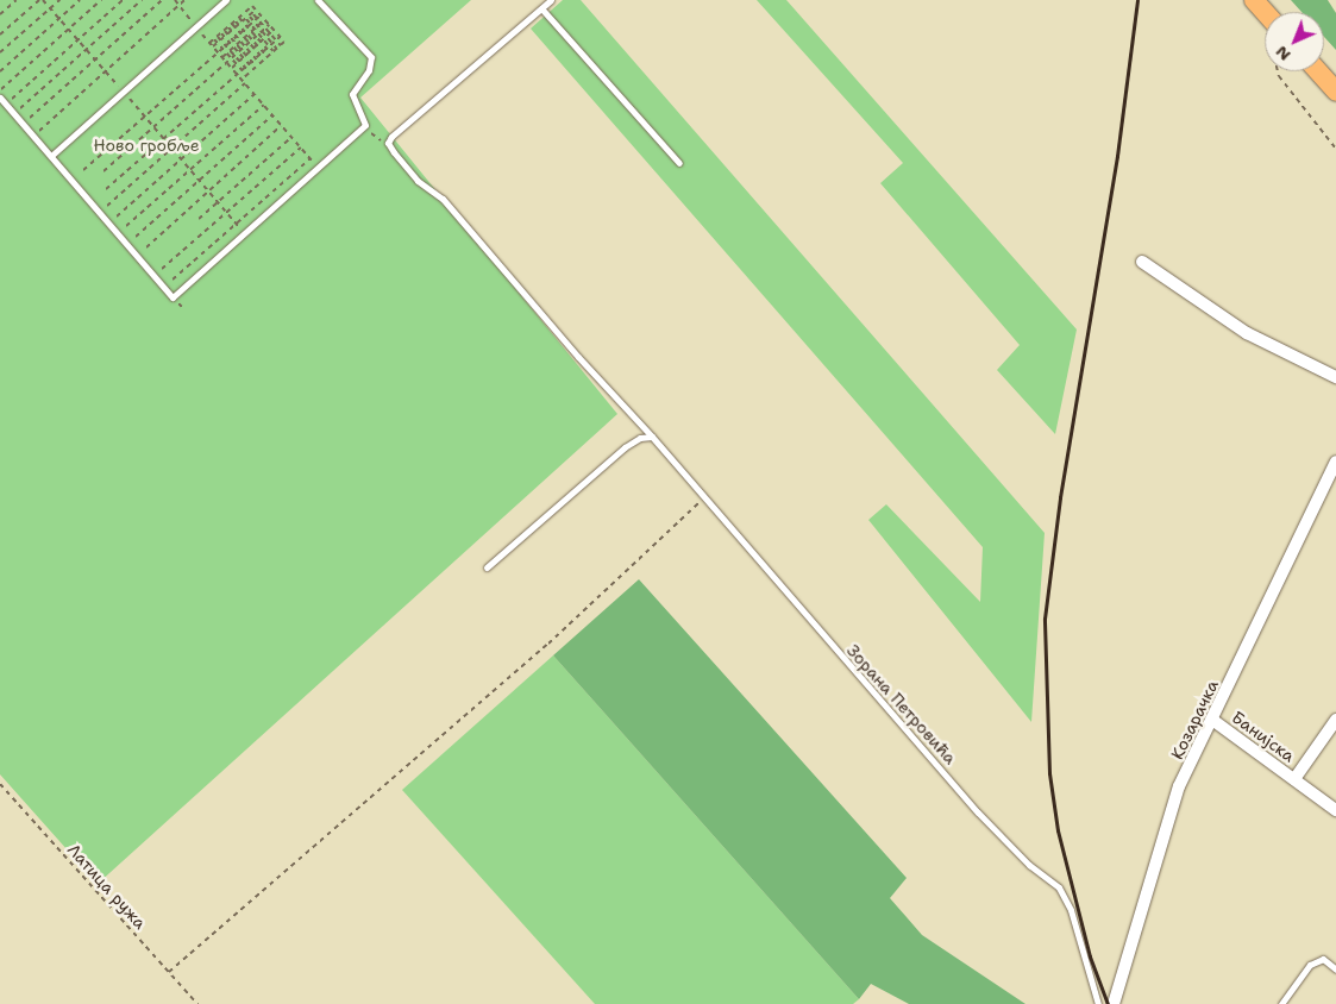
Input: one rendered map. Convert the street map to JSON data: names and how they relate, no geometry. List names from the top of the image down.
{
  "streets": {
    "street": ["Козарачка", "Банијска"],
    "lane": ["Зорана Петровића"],
    "path": ["Латица ружа"]
  },
  "crossings": [
    ["Козарачка", "Банијска"]
  ],
  "parks": ["Ново гробље"],
  "north": "bottom left"
}
